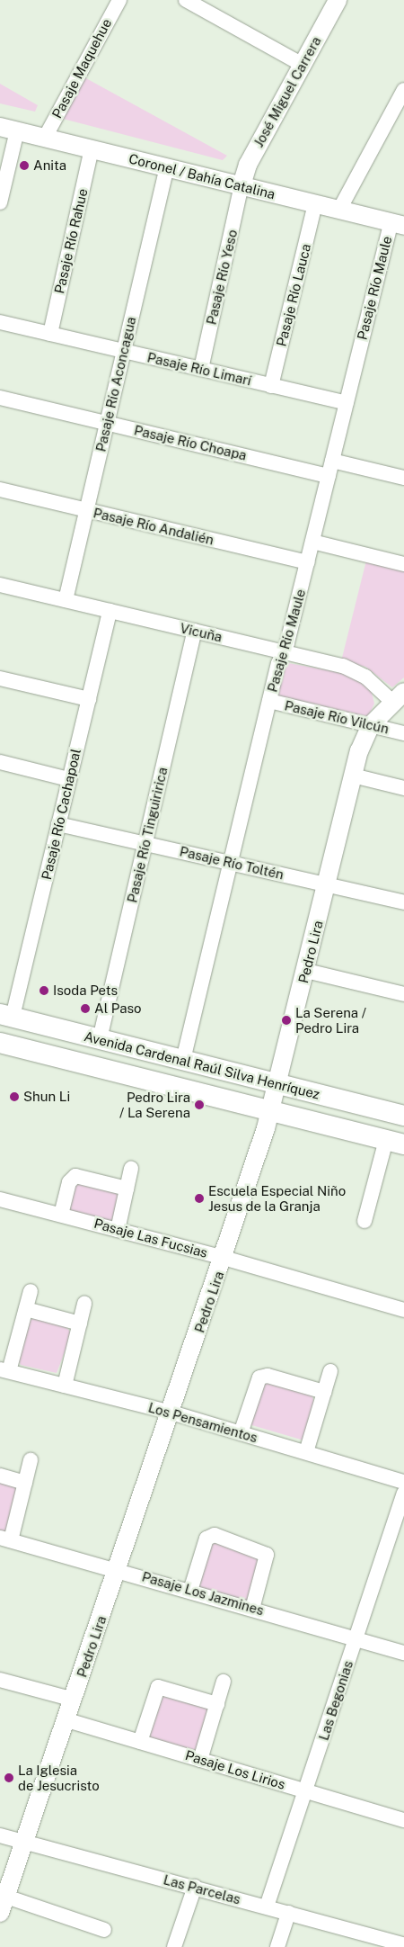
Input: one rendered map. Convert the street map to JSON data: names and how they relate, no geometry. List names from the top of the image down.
{
  "streets": {
    "main road": ["Avenida Cardenal Raúl Silva Henríquez"],
    "street": [
      "Pasaje Maquehue",
      "José Miguel Carrera",
      "Coronel / Bahía Catalina",
      "Pasaje Río Rahue",
      "Pasaje Río Yeso",
      "Pasaje Río Maule",
      "Pasaje Río Lauca",
      "Pasaje Río Limarí",
      "Pasaje Río Aconcagua",
      "Pasaje Río Choapa",
      "Pasaje Río Andalién",
      "Vicuña",
      "Pasaje Río Vilcún",
      "Pasaje Río Cachapoal",
      "Pasaje Río Tinguiririca",
      "Pasaje Río Toltén",
      "Pedro Lira",
      "Pasaje Las Fucsias",
      "Los Pensamientos",
      "Pasaje Los Jazmines",
      "Las Begonias",
      "Pasaje Los Lirios",
      "Las Parcelas"
    ]
  },
  "crossings": [
    ["Pasaje Maquehue", "Coronel / Bahía Catalina"],
    ["José Miguel Carrera", "Coronel / Bahía Catalina"],
    ["José Miguel Carrera", "Pasaje Río Yeso"],
    ["Coronel / Bahía Catalina", "Pasaje Río Rahue"],
    ["Coronel / Bahía Catalina", "Pasaje Río Yeso"],
    ["Coronel / Bahía Catalina", "Pasaje Río Maule"],
    ["Coronel / Bahía Catalina", "Pasaje Río Lauca"],
    ["Coronel / Bahía Catalina", "Pasaje Río Aconcagua"],
    ["Pasaje Río Rahue", "Pasaje Río Limarí"],
    ["Pasaje Río Yeso", "Pasaje Río Limarí"],
    ["Pasaje Río Maule", "Pasaje Río Limarí"],
    ["Pasaje Río Maule", "Pasaje Río Choapa"],
    ["Pasaje Río Maule", "Pasaje Río Andalién"],
    ["Pasaje Río Maule", "Vicuña"],
    ["Pasaje Río Maule", "Pasaje Río Vilcún"],
    ["Pasaje Río Maule", "Pasaje Río Toltén"],
    ["Pasaje Río Maule", "Avenida Cardenal Raúl Silva Henríquez"],
    ["Pasaje Río Lauca", "Pasaje Río Limarí"],
    ["Pasaje Río Limarí", "Pasaje Río Aconcagua"],
    ["Pasaje Río Aconcagua", "Pasaje Río Choapa"],
    ["Pasaje Río Aconcagua", "Pasaje Río Andalién"],
    ["Pasaje Río Aconcagua", "Vicuña"],
    ["Vicuña", "Pasaje Río Cachapoal"],
    ["Vicuña", "Pasaje Río Tinguiririca"],
    ["Vicuña", "Pedro Lira"],
    ["Pasaje Río Vilcún", "Pedro Lira"],
    ["Pasaje Río Cachapoal", "Pasaje Río Toltén"],
    ["Pasaje Río Cachapoal", "Avenida Cardenal Raúl Silva Henríquez"],
    ["Pasaje Río Tinguiririca", "Pasaje Río Toltén"],
    ["Pasaje Río Tinguiririca", "Avenida Cardenal Raúl Silva Henríquez"],
    ["Pasaje Río Toltén", "Pedro Lira"],
    ["Pedro Lira", "Avenida Cardenal Raúl Silva Henríquez"],
    ["Pedro Lira", "Pasaje Las Fucsias"],
    ["Pedro Lira", "Los Pensamientos"],
    ["Pedro Lira", "Pasaje Los Jazmines"],
    ["Pedro Lira", "Pasaje Los Lirios"],
    ["Pedro Lira", "Las Parcelas"],
    ["Pasaje Los Jazmines", "Las Begonias"],
    ["Las Begonias", "Pasaje Los Lirios"],
    ["Las Begonias", "Las Parcelas"]
  ],
  "places": [
    "Anita",
    "Isoda Pets",
    "Al Paso",
    "La Serena / Pedro Lira",
    "Shun Li",
    "Pedro Lira / La Serena",
    "Escuela Especial Niño Jesus de la Granja",
    "La Iglesia de Jesucristo"
  ]
}
